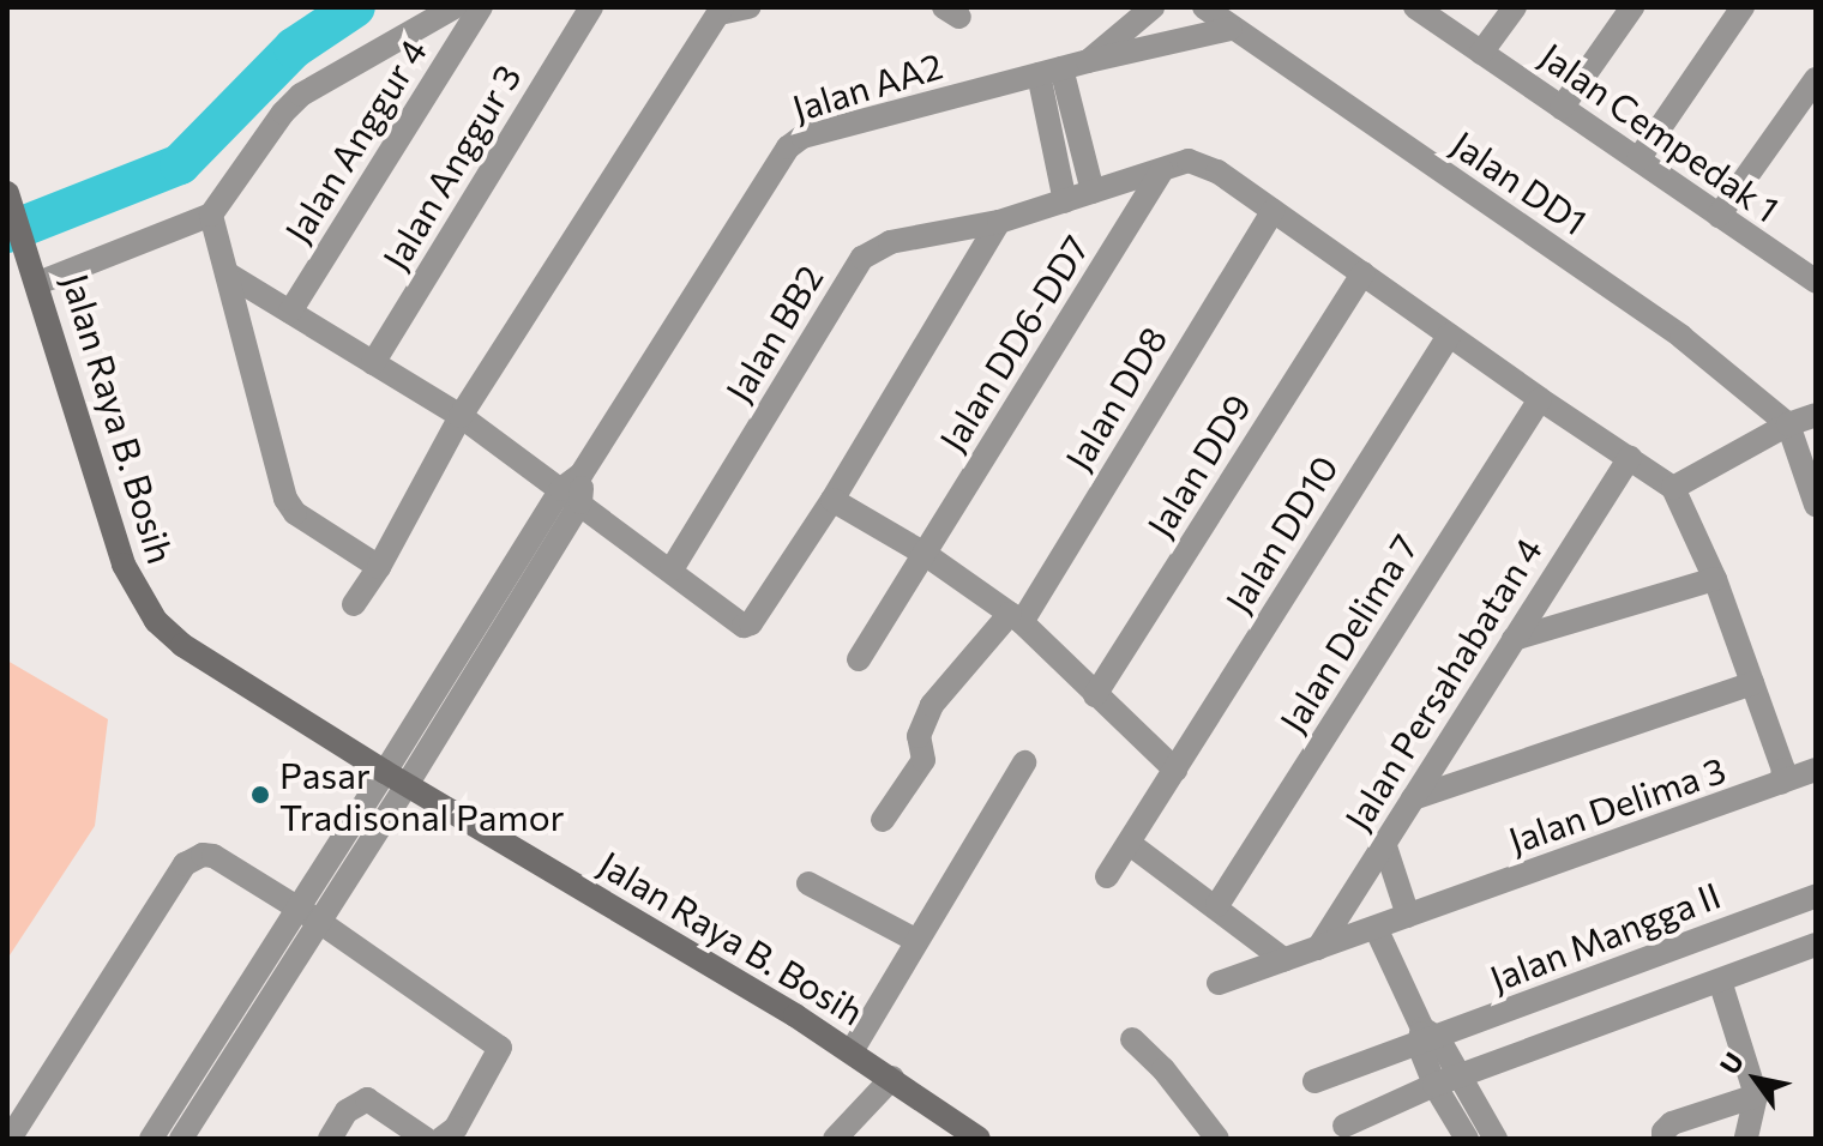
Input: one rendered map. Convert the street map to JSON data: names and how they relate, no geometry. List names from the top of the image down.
{
  "streets": {
    "main road": ["Jalan Raya B. Bosih"],
    "street": [
      "Jalan AA2",
      "Jalan Cempedak 1",
      "Jalan Anggur 4",
      "Jalan Anggur 3",
      "Jalan DD1",
      "Jalan BB2",
      "Jalan DD6-DD7",
      "Jalan DD8",
      "Jalan DD9",
      "Jalan DD10",
      "Jalan Delima 7",
      "Jalan Persahabatan 4",
      "Jalan Delima 3",
      "Jalan Mangga II"
    ]
  },
  "crossings": [
    ["Jalan AA2", "Jalan DD1"],
    ["Jalan BB2", "Jalan DD6-DD7"],
    ["Jalan BB2", "Jalan DD8"],
    ["Jalan BB2", "Jalan DD9"],
    ["Jalan BB2", "Jalan DD10"],
    ["Jalan BB2", "Jalan Delima 7"],
    ["Jalan BB2", "Jalan Persahabatan 4"],
    ["Jalan BB2", "Jalan Delima 3"],
    ["Jalan Persahabatan 4", "Jalan Delima 3"]
  ],
  "places": ["Pasar Tradisonal Pamor"],
  "north": "top left"
}
